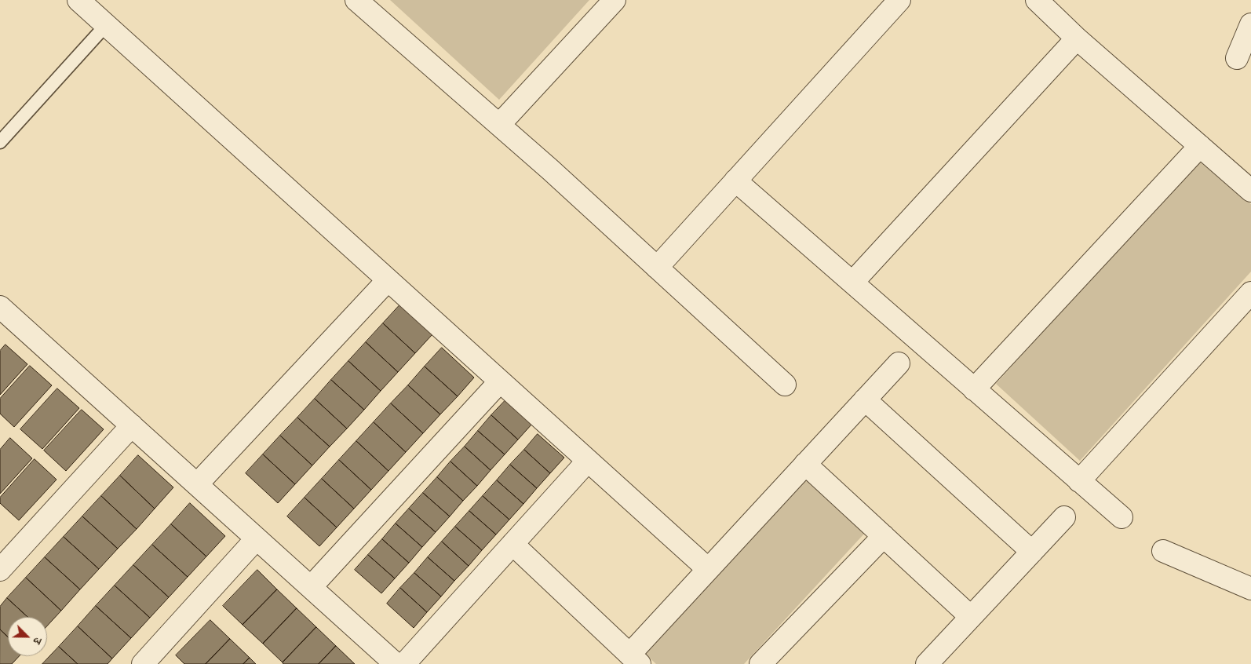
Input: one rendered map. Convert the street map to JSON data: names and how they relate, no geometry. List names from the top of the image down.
{
  "north": "bottom right"
}
